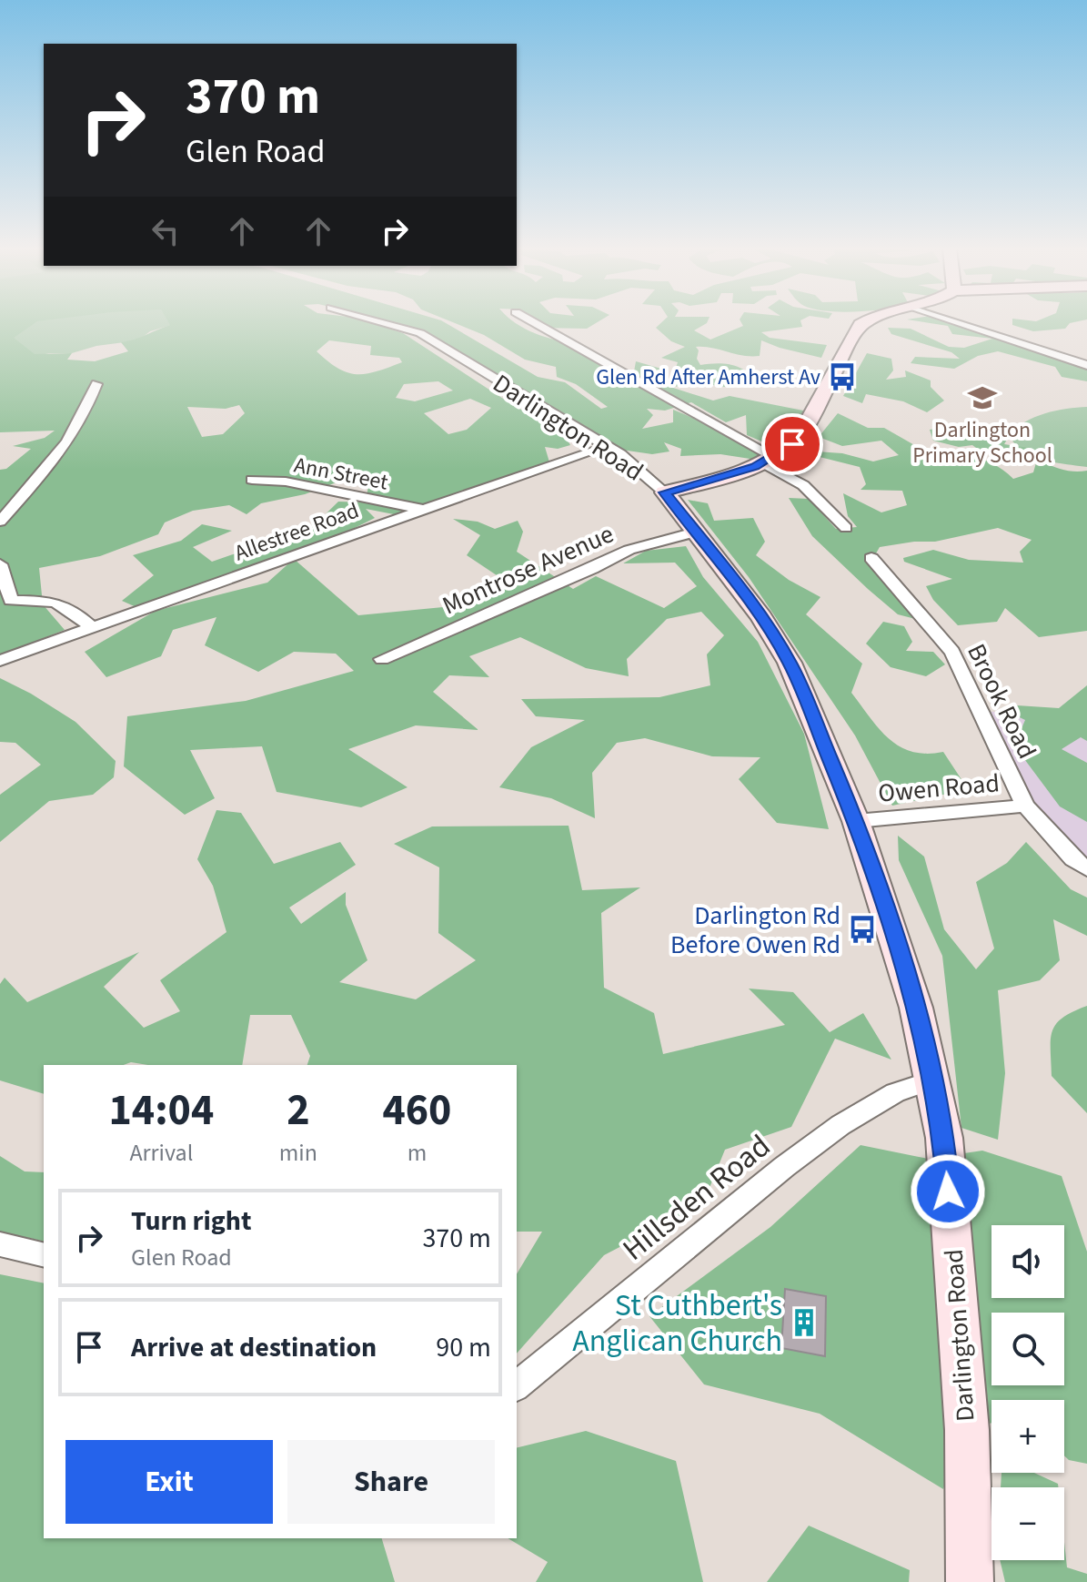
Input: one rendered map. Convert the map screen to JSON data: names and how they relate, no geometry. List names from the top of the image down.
{
  "streets": {
    "street": [
      "Darlington Road",
      "Ann Street",
      "Allestree Road",
      "Montrose Avenue",
      "Brook Road",
      "Owen Road",
      "Hillsden Road"
    ]
  },
  "crossings": [
    ["Darlington Road", "Allestree Road"],
    ["Darlington Road", "Montrose Avenue"],
    ["Darlington Road", "Owen Road"],
    ["Darlington Road", "Hillsden Road"],
    ["Ann Street", "Allestree Road"],
    ["Brook Road", "Owen Road"]
  ],
  "places": {
    "bus stop": ["Glen Rd After Amherst Av", "Darlington Rd Before Owen Rd"],
    "school or university": ["Darlington Primary School"],
    "building": ["St Cuthbert's Anglican Church"]
  },
  "page": {
    "turn": ["370 m", "Glen Road"],
    "eta": [
      "14:04",
      "Arrival",
      "2",
      "min",
      "460",
      "m"
    ],
    "list": [
      {
        "name": "Turn right",
        "note": "Glen Road",
        "value": "370 m"
      },
      {
        "name": "Arrive at destination",
        "value": "90 m"
      }
    ],
    "map_buttons": ["+", "−"],
    "buttons": ["Exit", "Share"]
  }
}
